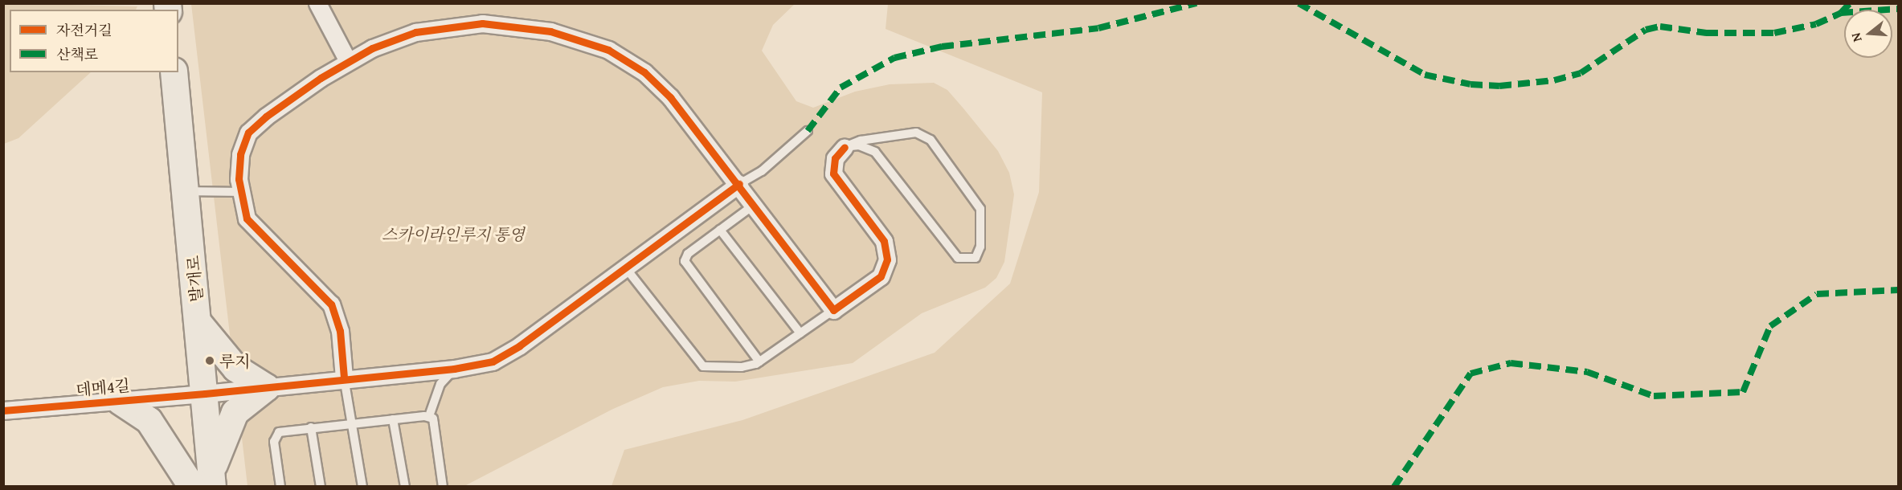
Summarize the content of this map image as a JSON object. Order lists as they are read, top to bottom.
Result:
{
  "streets": {
    "main road": ["발개로"],
    "street": ["데메4길"]
  },
  "crossings": [
    ["발개로", "데메4길"]
  ],
  "parks": ["스카이라인루지 통영"],
  "places": ["루지"],
  "legend": ["자전거길", "산책로"],
  "north": "left"
}
